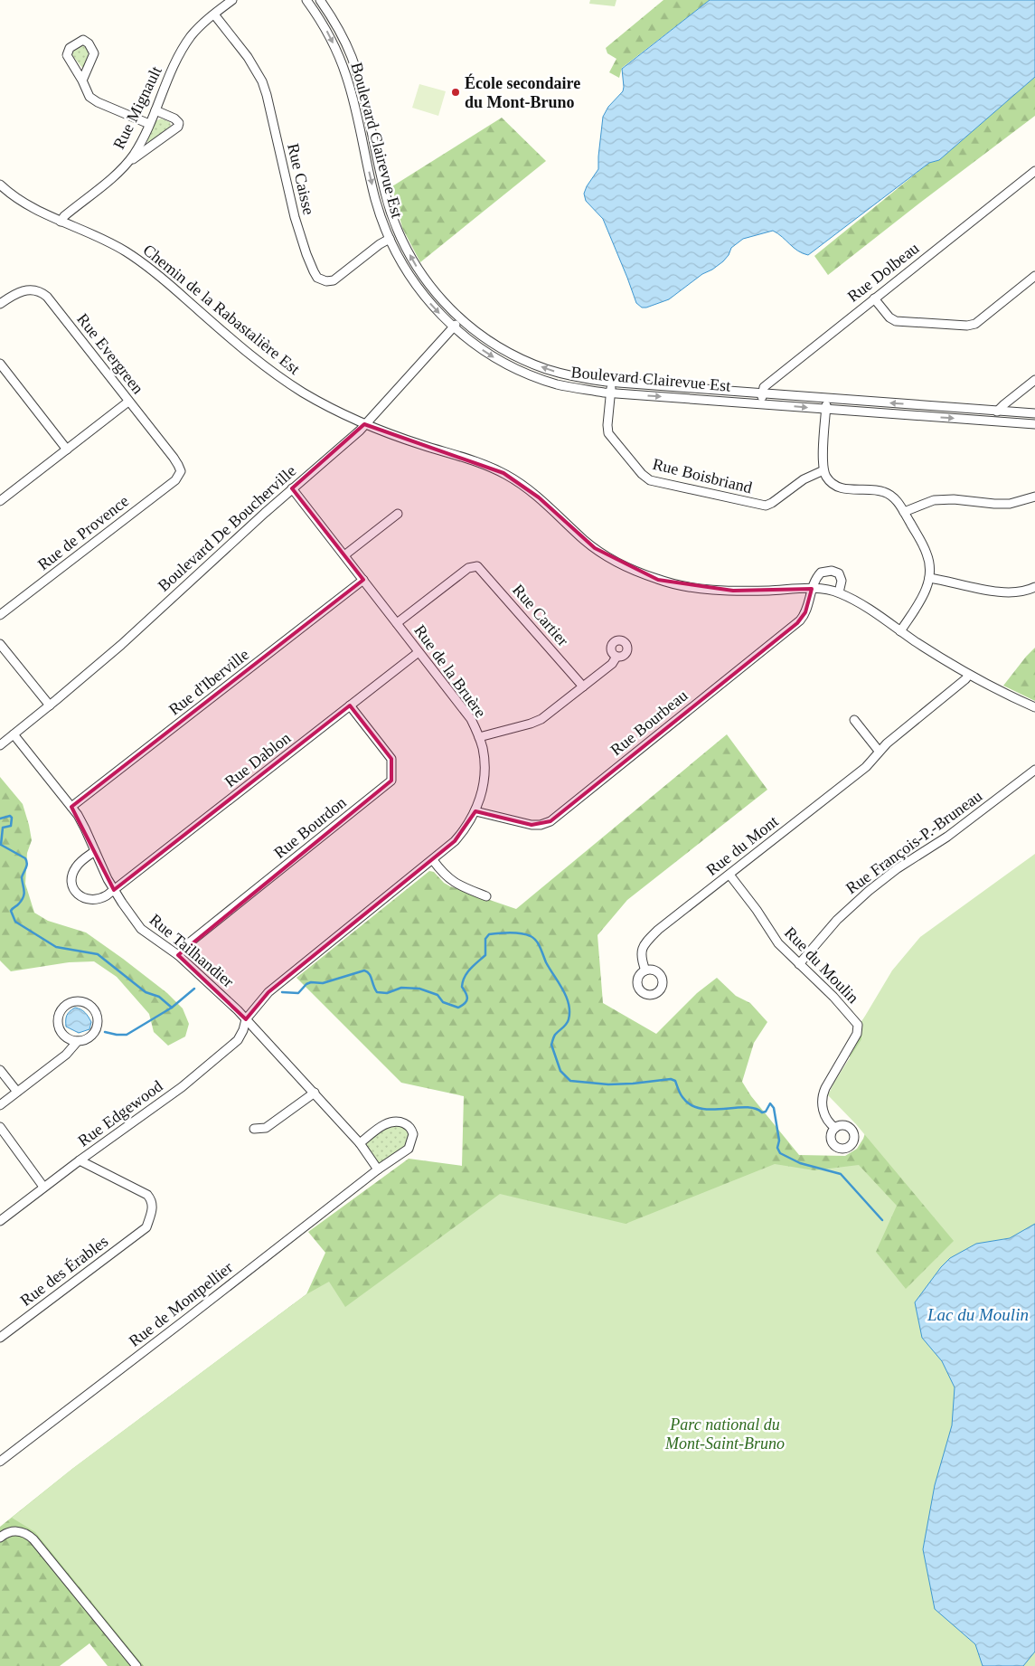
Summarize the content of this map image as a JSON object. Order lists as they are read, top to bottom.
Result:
{
  "streets": {
    "street": [
      "Rue Mignault",
      "Boulevard Clairevue Est",
      "Rue Caisse",
      "Rue Dolbeau",
      "Chemin de la Rabastalière Est",
      "Rue Evergreen",
      "Rue Boisbriand",
      "Boulevard De Boucherville",
      "Rue de Provence",
      "Rue Cartier",
      "Rue de la Bruère",
      "Rue d'Iberville",
      "Rue Bourbeau",
      "Rue Dablon",
      "Rue Bourdon",
      "Rue François-P.-Bruneau",
      "Rue du Mont",
      "Rue Tailhandier",
      "Rue du Moulin",
      "Rue Edgewood",
      "Rue des Érables",
      "Rue de Montpellier"
    ]
  },
  "crossings": [
    ["Rue Mignault", "Rue Caisse"],
    ["Rue Mignault", "Chemin de la Rabastalière Est"],
    ["Boulevard Clairevue Est", "Rue Caisse"],
    ["Boulevard Clairevue Est", "Rue Dolbeau"],
    ["Boulevard Clairevue Est", "Rue Boisbriand"],
    ["Boulevard Clairevue Est", "Boulevard De Boucherville"],
    ["Chemin de la Rabastalière Est", "Boulevard De Boucherville"],
    ["Chemin de la Rabastalière Est", "Rue Bourbeau"],
    ["Chemin de la Rabastalière Est", "Rue du Mont"],
    ["Rue Evergreen", "Rue de Provence"],
    ["Boulevard De Boucherville", "Rue de la Bruère"],
    ["Boulevard De Boucherville", "Rue Tailhandier"],
    ["Rue Cartier", "Rue de la Bruère"],
    ["Rue de la Bruère", "Rue d'Iberville"],
    ["Rue de la Bruère", "Rue Bourbeau"],
    ["Rue de la Bruère", "Rue Dablon"],
    ["Rue de la Bruère", "Rue Tailhandier"],
    ["Rue de la Bruère", "Rue Edgewood"],
    ["Rue d'Iberville", "Rue Tailhandier"],
    ["Rue Dablon", "Rue Bourdon"],
    ["Rue Dablon", "Rue Tailhandier"],
    ["Rue Bourdon", "Rue Tailhandier"],
    ["Rue François-P.-Bruneau", "Rue du Moulin"],
    ["Rue du Mont", "Rue du Moulin"],
    ["Rue Tailhandier", "Rue Edgewood"],
    ["Rue Tailhandier", "Rue de Montpellier"],
    ["Rue Edgewood", "Rue des Érables"]
  ],
  "water": ["Lac du Moulin"],
  "parks": ["Parc national du Mont-Saint-Bruno"],
  "places": ["École secondaire du Mont-Bruno"]
}
